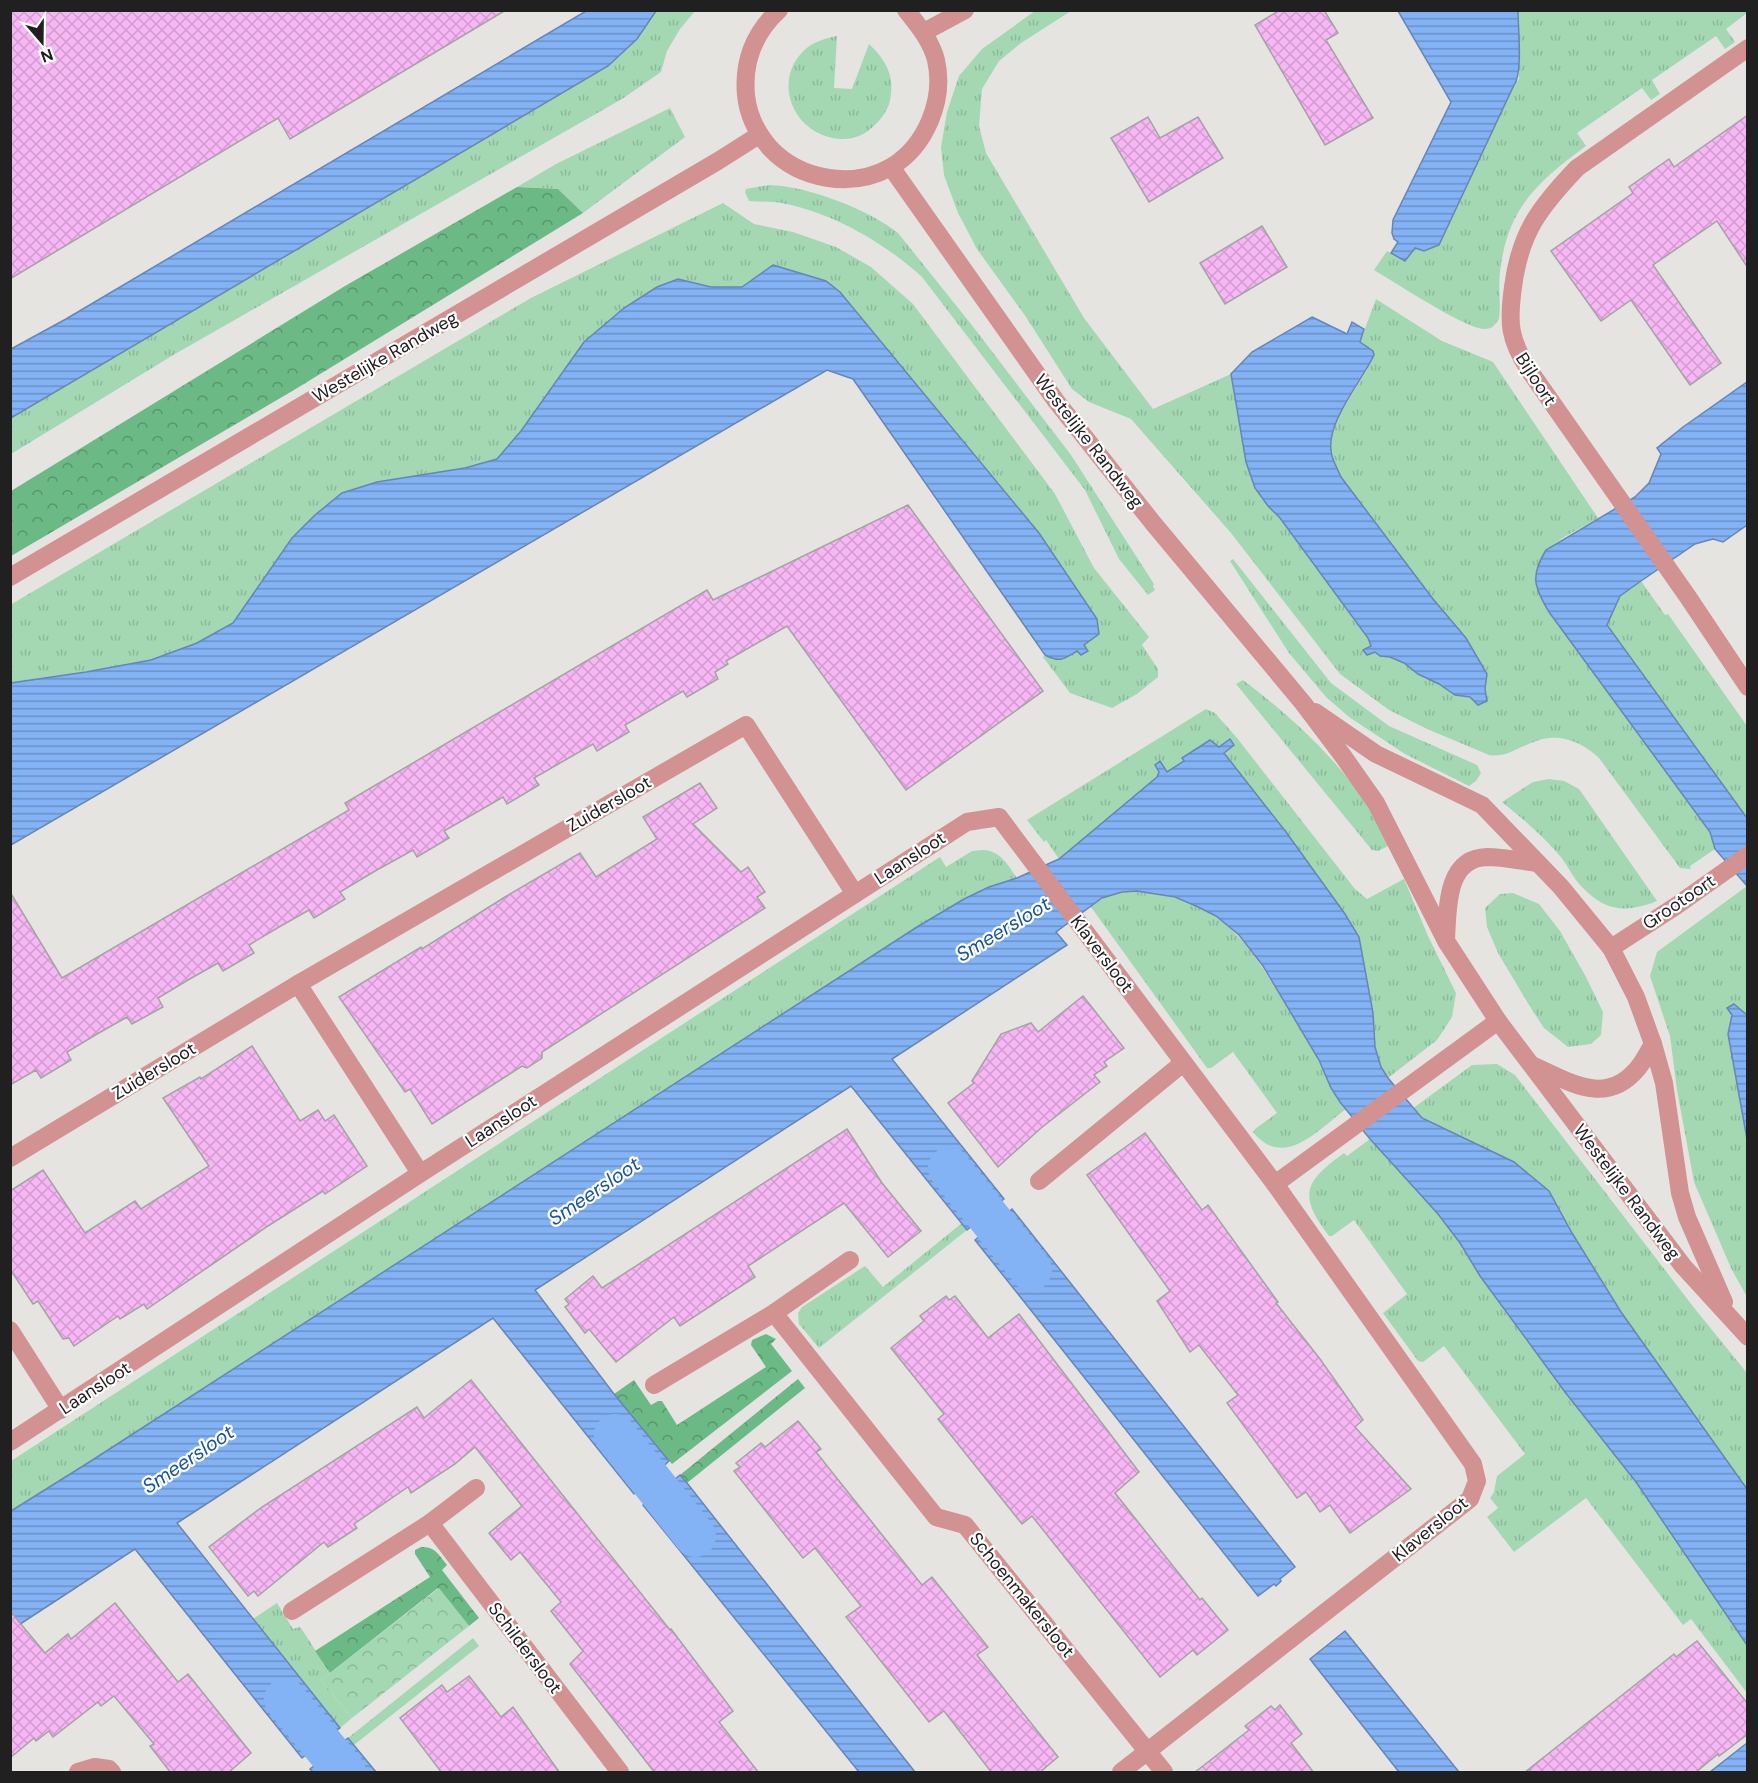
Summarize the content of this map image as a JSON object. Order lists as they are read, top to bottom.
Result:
{
  "streets": {
    "street": [
      "Westelijke Randweg",
      "Bijloort",
      "Zuidersloot",
      "Laansloot",
      "Grootoort",
      "Klaversloot",
      "Schoenmakersloot",
      "Schildersloot"
    ]
  },
  "crossings": [
    ["Westelijke Randweg", "Grootoort"],
    ["Zuidersloot", "Laansloot"],
    ["Laansloot", "Klaversloot"],
    ["Klaversloot", "Schoenmakersloot"]
  ],
  "water": ["Smeersloot"],
  "north": "bottom"
}
